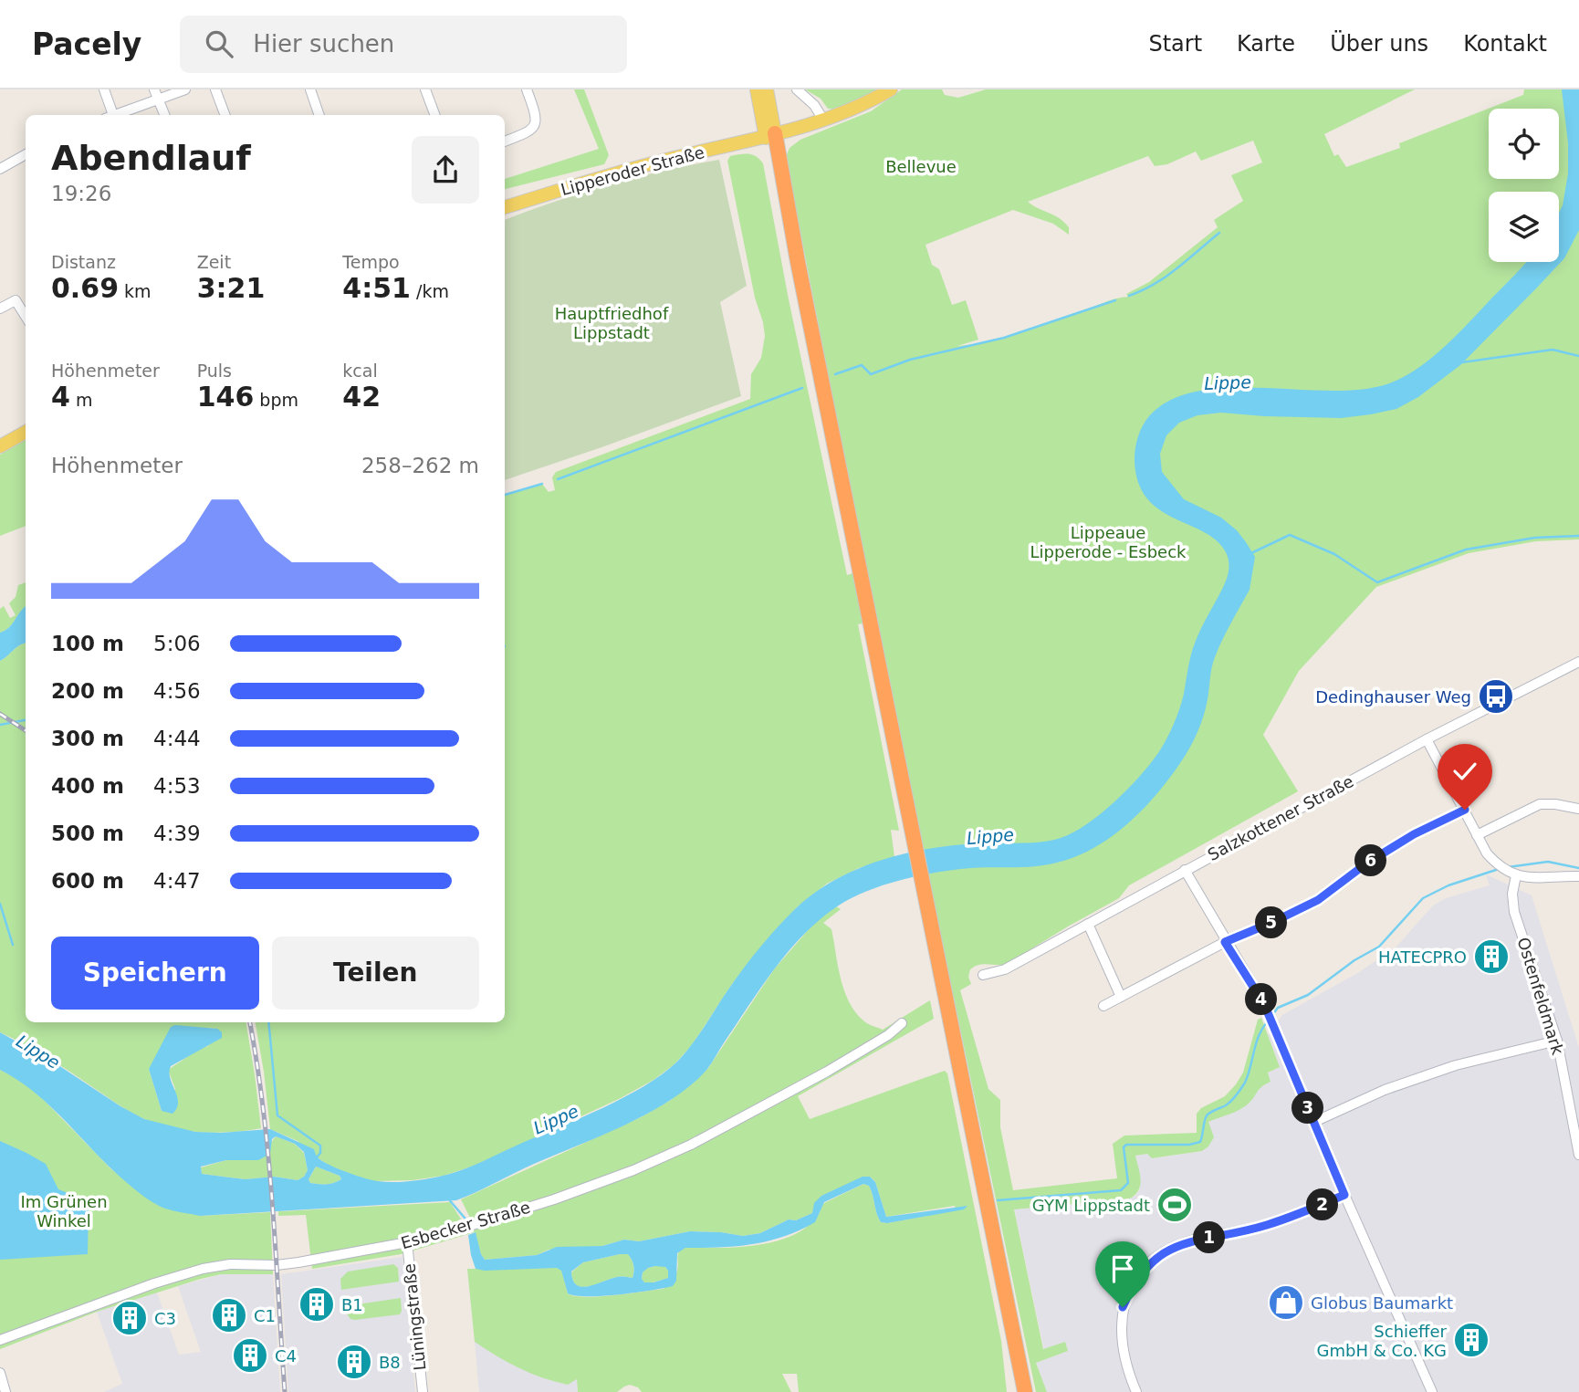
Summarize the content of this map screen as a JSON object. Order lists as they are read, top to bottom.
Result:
{
  "streets": {
    "main road": ["Lipperoder Straße"],
    "street": [
      "Salzkottener Straße",
      "Ostenfeldmark",
      "Esbecker Straße",
      "Lüningstraße"
    ]
  },
  "crossings": [
    ["Esbecker Straße", "Lüningstraße"]
  ],
  "water": ["Lippe"],
  "parks": [
    "Bellevue",
    "Hauptfriedhof Lippstadt",
    "Lippeaue Lipperode - Esbeck",
    "Im Grünen Winkel"
  ],
  "places": {
    "bus stop": ["Dedinghauser Weg"],
    "building": [
      "HATECPRO",
      "B1",
      "C1",
      "C3",
      "Schieffer GmbH & Co. KG",
      "C4",
      "B8"
    ],
    "sports": ["GYM Lippstadt"],
    "shop": ["Globus Baumarkt"]
  },
  "page": {
    "header": "Pacely",
    "search": "Hier suchen",
    "nav": [
      "Start",
      "Karte",
      "Über uns",
      "Kontakt"
    ],
    "heading": ["Abendlauf", "19:26"],
    "stats": [
      ["Distanz", "0.69 km"],
      ["Zeit", "3:21"],
      ["Tempo", "4:51 /km"],
      ["Höhenmeter", "4 m"],
      ["Puls", "146 bpm"],
      ["kcal", "42"]
    ],
    "chart": ["Höhenmeter", "258–262 m"],
    "list": [
      {
        "name": "100 m",
        "note": "5:06"
      },
      {
        "name": "200 m",
        "note": "4:56"
      },
      {
        "name": "300 m",
        "note": "4:44"
      },
      {
        "name": "400 m",
        "note": "4:53"
      },
      {
        "name": "500 m",
        "note": "4:39"
      },
      {
        "name": "600 m",
        "note": "4:47"
      }
    ],
    "pins": [
      "6",
      "5",
      "4",
      "3",
      "2",
      "1"
    ],
    "buttons": ["Speichern", "Teilen"]
  }
}
